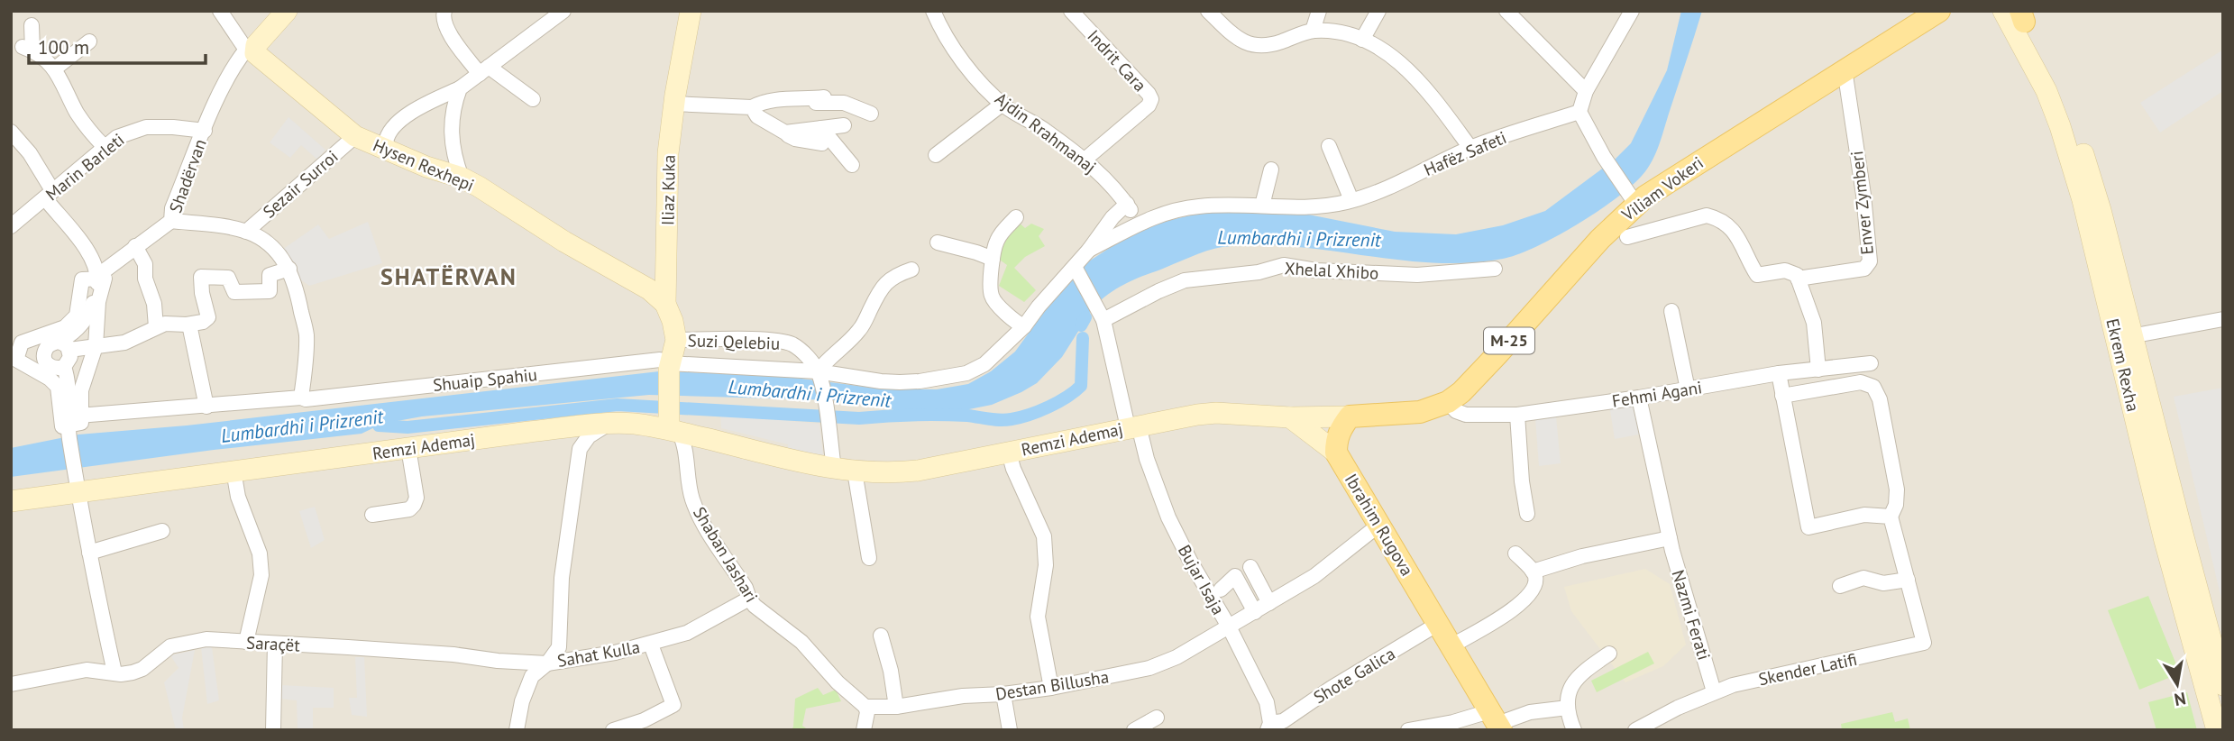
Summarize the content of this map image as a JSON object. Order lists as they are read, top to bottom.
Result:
{
  "streets": {
    "main road": ["Viliam Vokeri", "M-25", "Ibrahim Rugova"],
    "street": [
      "Indrit Cara",
      "Ajdin Rrahmanaj",
      "Hafëz Safeti",
      "Hysen Rexhepi",
      "Marin Barleti",
      "Shadërvan",
      "Sezair Surroi",
      "Iliaz Kuka",
      "Enver Zymberi",
      "Xhelal Xhibo",
      "Suzi Qelebiu",
      "Ekrem Rexha",
      "Shuaip Spahiu",
      "Fehmi Agani",
      "Remzi Ademaj",
      "Shaban Jashari",
      "Bujar Isaja",
      "Nazmi Ferati",
      "Saraçët",
      "Sahat Kulla",
      "Skender Latifi",
      "Shote Galica",
      "Destan Billusha"
    ]
  },
  "crossings": [
    ["Indrit Cara", "Ajdin Rrahmanaj"],
    ["Ajdin Rrahmanaj", "Hafëz Safeti"],
    ["Ajdin Rrahmanaj", "Suzi Qelebiu"],
    ["Hafëz Safeti", "Suzi Qelebiu"],
    ["Hysen Rexhepi", "Shadërvan"],
    ["Hysen Rexhepi", "Sezair Surroi"],
    ["Hysen Rexhepi", "Iliaz Kuka"],
    ["Marin Barleti", "Shadërvan"],
    ["Viliam Vokeri", "Enver Zymberi"],
    ["Viliam Vokeri", "Fehmi Agani"],
    ["Viliam Vokeri", "Remzi Ademaj"],
    ["Viliam Vokeri", "Ibrahim Rugova"],
    ["Iliaz Kuka", "Suzi Qelebiu"],
    ["Suzi Qelebiu", "Shuaip Spahiu"],
    ["Fehmi Agani", "Nazmi Ferati"],
    ["Remzi Ademaj", "Ibrahim Rugova"],
    ["Remzi Ademaj", "Shaban Jashari"],
    ["Remzi Ademaj", "Bujar Isaja"],
    ["Ibrahim Rugova", "Shote Galica"],
    ["Ibrahim Rugova", "Destan Billusha"],
    ["Shaban Jashari", "Sahat Kulla"],
    ["Shaban Jashari", "Destan Billusha"],
    ["Bujar Isaja", "Shote Galica"],
    ["Bujar Isaja", "Destan Billusha"],
    ["Nazmi Ferati", "Skender Latifi"],
    ["Saraçët", "Sahat Kulla"]
  ],
  "districts": ["SHATËRVAN"],
  "water": ["Lumbardhi i Prizrenit"],
  "scale_bar": "100 m",
  "north": "bottom"
}
